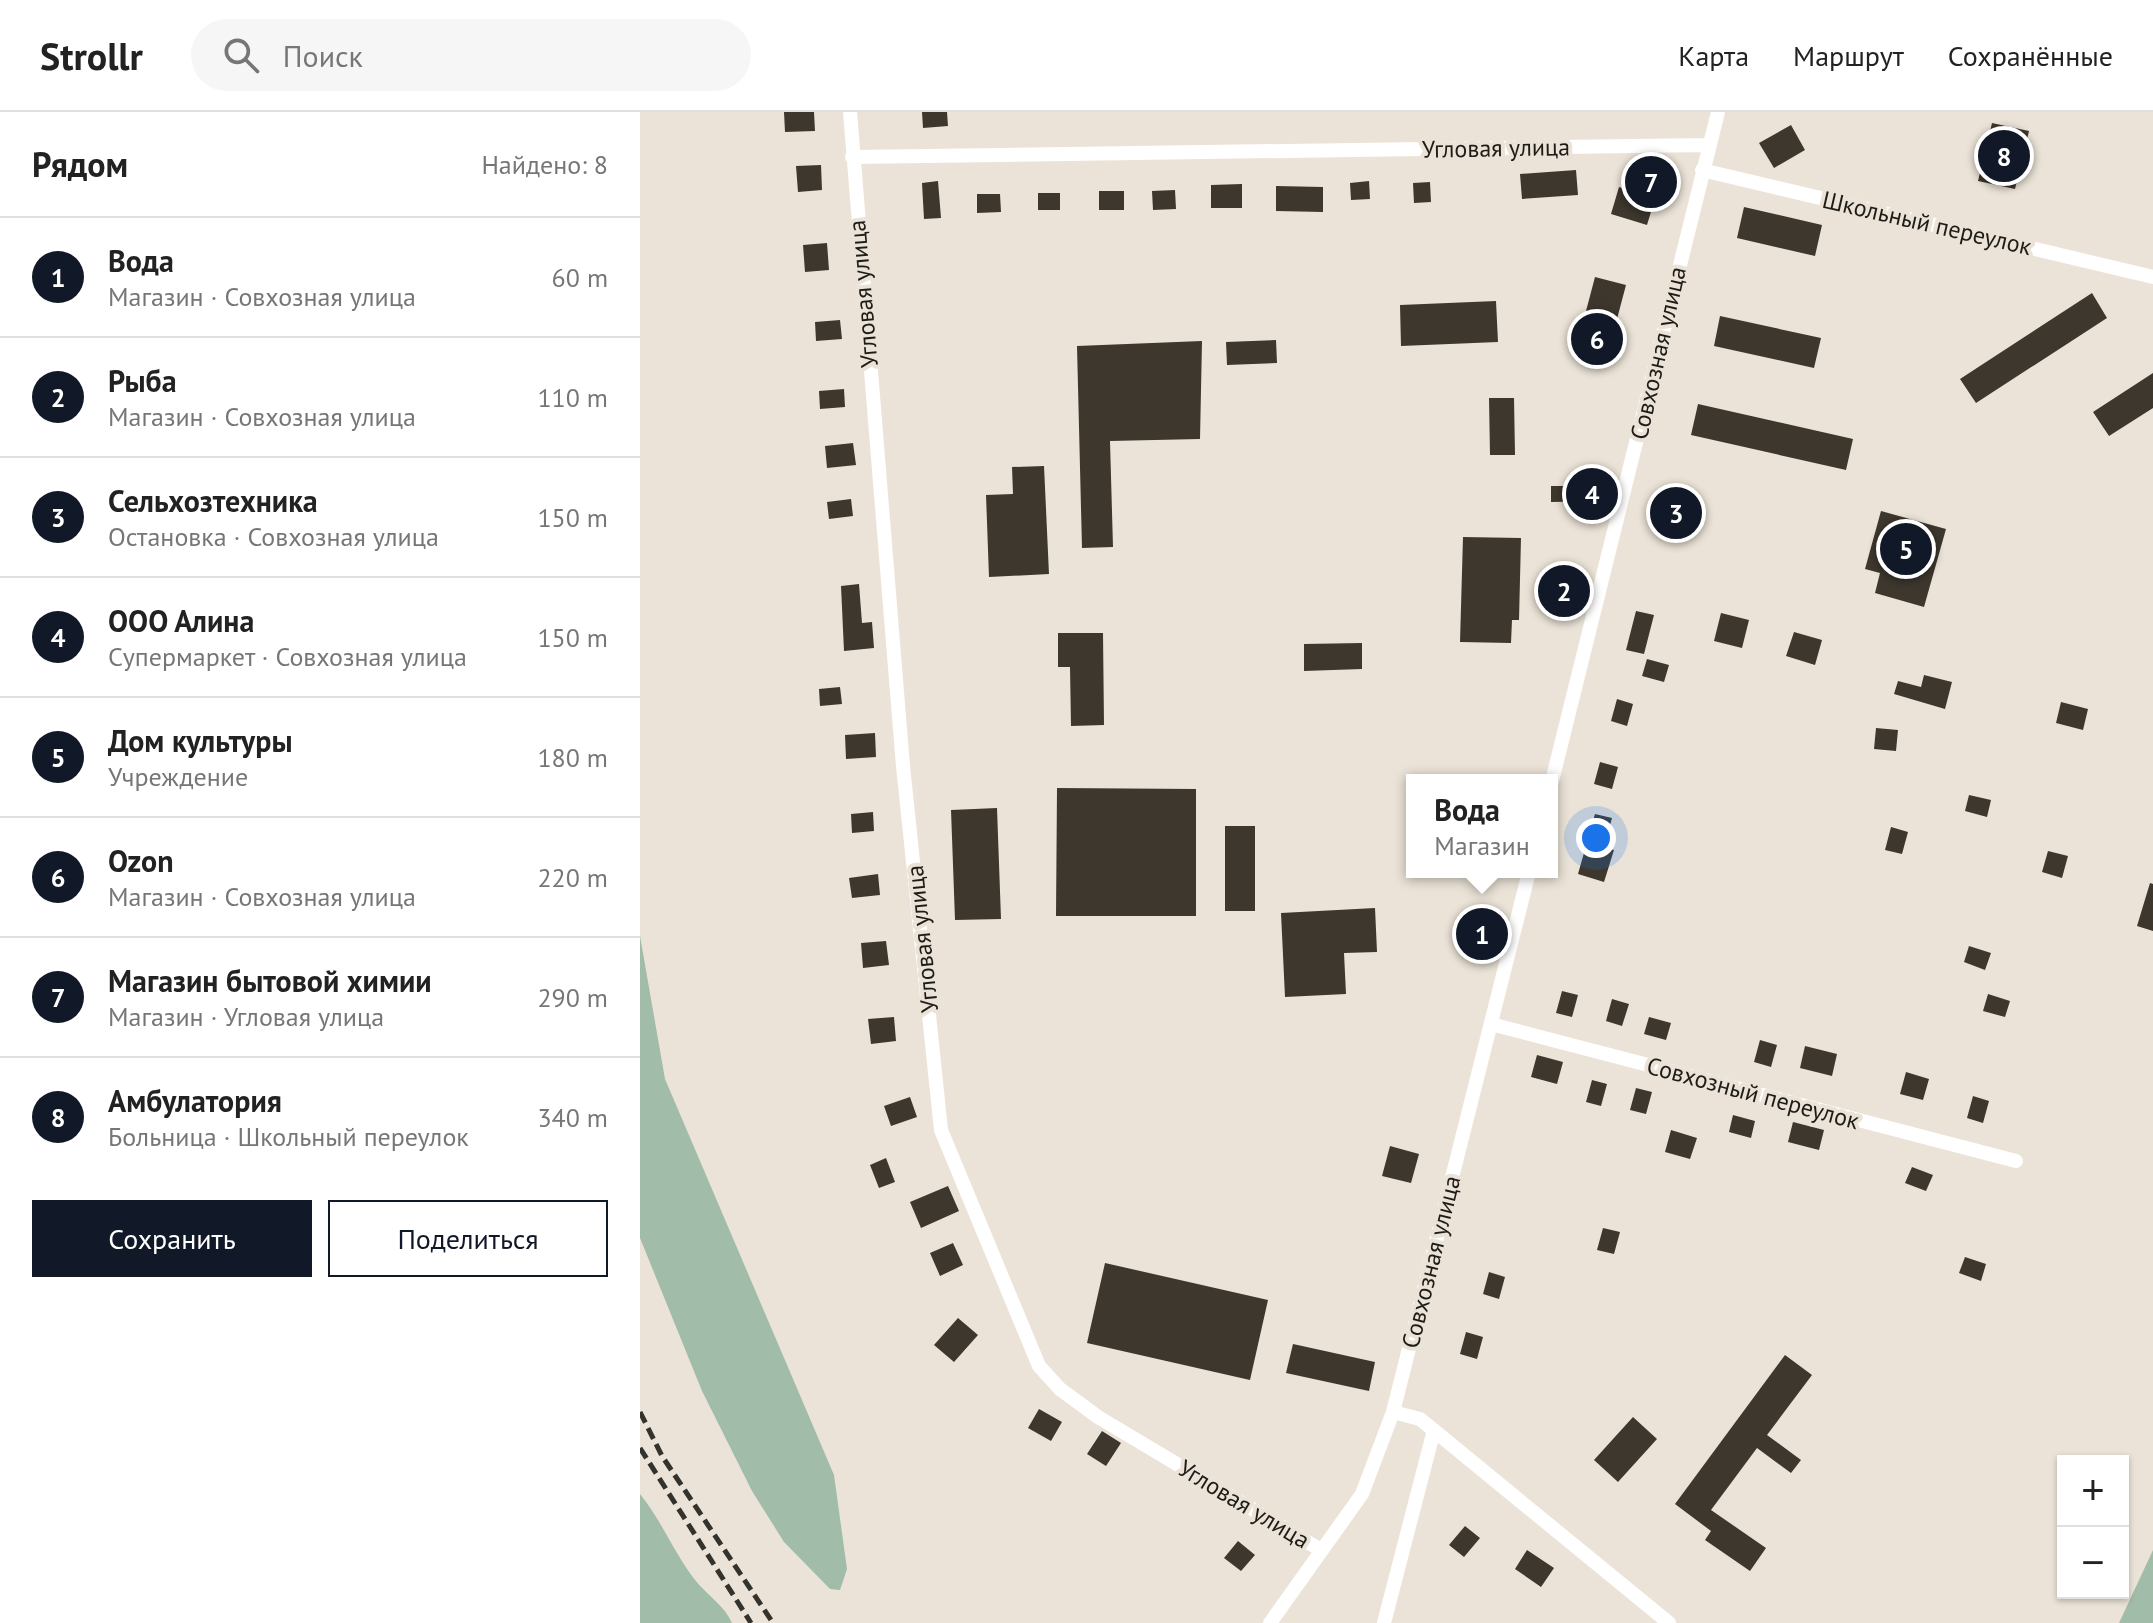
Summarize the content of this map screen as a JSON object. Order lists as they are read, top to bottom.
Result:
{
  "streets": {
    "street": [
      "Угловая улица",
      "Школьный переулок",
      "Совхозная улица",
      "Совхозный переулок"
    ]
  },
  "crossings": [
    ["Угловая улица", "Совхозная улица"],
    ["Школьный переулок", "Совхозная улица"],
    ["Совхозная улица", "Совхозный переулок"]
  ],
  "page": {
    "header": "Strollr",
    "search": "Поиск",
    "nav": ["Карта", "Маршрут", "Сохранённые"],
    "heading": ["Рядом", "Найдено: 8"],
    "pins": [
      "8",
      "7",
      "6",
      "4",
      "3",
      "5",
      "2",
      "1"
    ],
    "list": [
      {
        "mark": "1",
        "name": "Вода",
        "note": "Магазин · Совхозная улица",
        "value": "60 m"
      },
      {
        "mark": "2",
        "name": "Рыба",
        "note": "Магазин · Совхозная улица",
        "value": "110 m"
      },
      {
        "mark": "3",
        "name": "Сельхозтехника",
        "note": "Остановка · Совхозная улица",
        "value": "150 m"
      },
      {
        "mark": "4",
        "name": "ООО Алина",
        "note": "Супермаркет · Совхозная улица",
        "value": "150 m"
      },
      {
        "mark": "5",
        "name": "Дом культуры",
        "note": "Учреждение",
        "value": "180 m"
      },
      {
        "mark": "6",
        "name": "Ozon",
        "note": "Магазин · Совхозная улица",
        "value": "220 m"
      },
      {
        "mark": "7",
        "name": "Магазин бытовой химии",
        "note": "Магазин · Угловая улица",
        "value": "290 m"
      },
      {
        "mark": "8",
        "name": "Амбулатория",
        "note": "Больница · Школьный переулок",
        "value": "340 m"
      }
    ],
    "popup": ["Вода", "Магазин"],
    "buttons": ["Сохранить", "Поделиться"],
    "map_buttons": ["+", "−"]
  }
}
